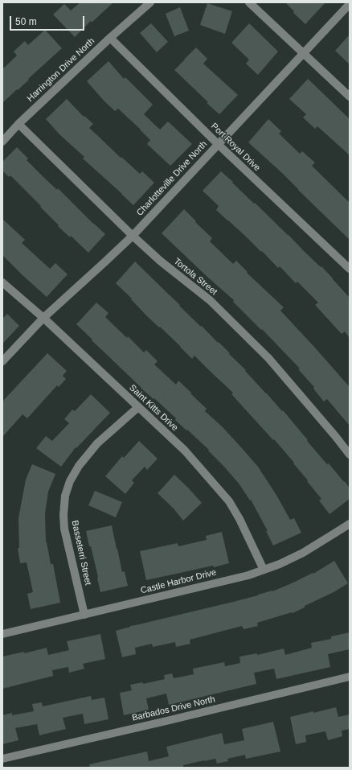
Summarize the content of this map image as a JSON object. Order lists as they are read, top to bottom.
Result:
{
  "streets": {
    "street": [
      "Harrington Drive North",
      "Port Royal Drive",
      "Charlotteville Drive North",
      "Tortola Street",
      "Saint Kitts Drive",
      "Basseterri Street",
      "Castle Harbor Drive",
      "Barbados Drive North"
    ]
  },
  "crossings": [
    ["Harrington Drive North", "Port Royal Drive"],
    ["Harrington Drive North", "Tortola Street"],
    ["Port Royal Drive", "Charlotteville Drive North"],
    ["Charlotteville Drive North", "Tortola Street"],
    ["Charlotteville Drive North", "Saint Kitts Drive"],
    ["Saint Kitts Drive", "Basseterri Street"],
    ["Saint Kitts Drive", "Castle Harbor Drive"],
    ["Basseterri Street", "Castle Harbor Drive"]
  ],
  "scale_bar": "50 m"
}
